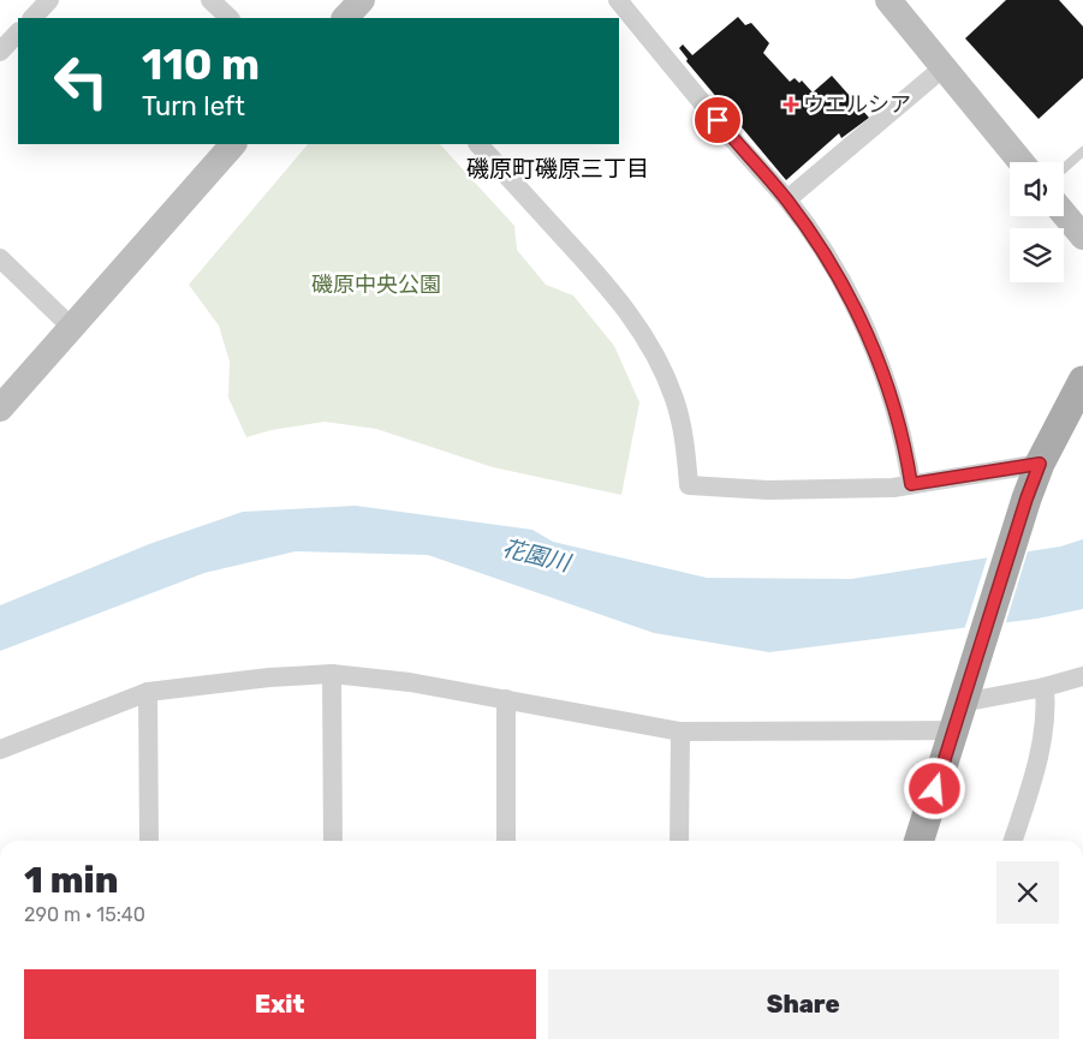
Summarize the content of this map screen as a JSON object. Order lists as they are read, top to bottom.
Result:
{
  "districts": ["磯原町磯原三丁目"],
  "water": ["花園川"],
  "parks": ["磯原中央公園"],
  "places": {
    "health": ["ウエルシア"]
  },
  "page": {
    "turn": ["110 m", "Turn left"],
    "heading": ["1 min", "290 m · 15:40"],
    "buttons": ["Exit", "Share"]
  }
}
